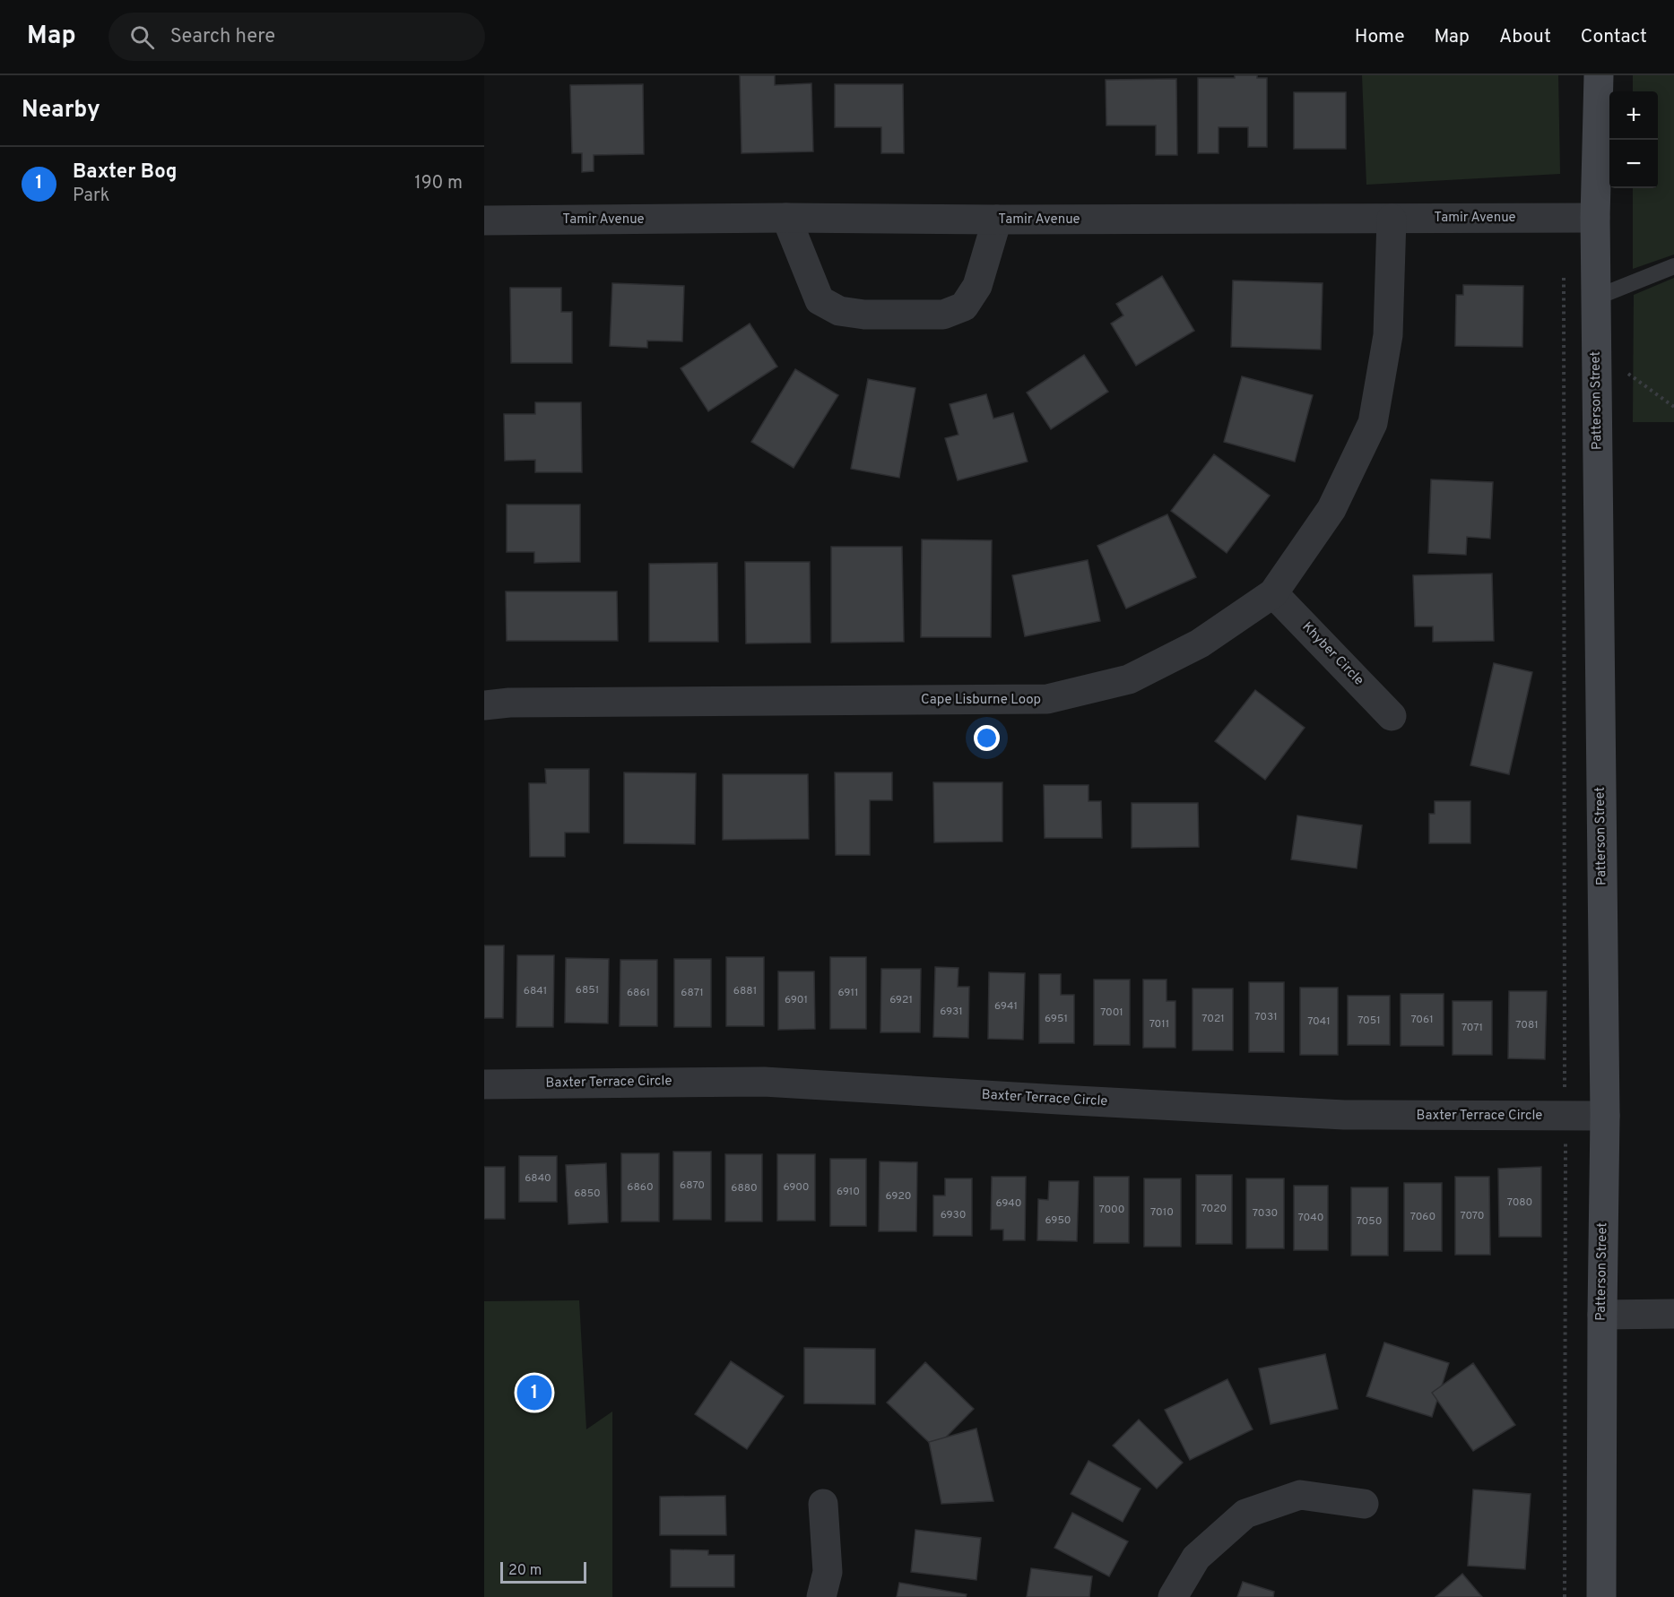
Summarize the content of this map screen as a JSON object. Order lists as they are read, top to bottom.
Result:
{
  "streets": {
    "street": [
      "Tamir Avenue",
      "Patterson Street",
      "Khyber Circle",
      "Cape Lisburne Loop",
      "Baxter Terrace Circle"
    ]
  },
  "crossings": [
    ["Tamir Avenue", "Patterson Street"],
    ["Tamir Avenue", "Cape Lisburne Loop"],
    ["Patterson Street", "Baxter Terrace Circle"],
    ["Khyber Circle", "Cape Lisburne Loop"]
  ],
  "house_numbers": [
    "6851",
    "6841",
    "6881",
    "6861",
    "6871",
    "6911",
    "6901",
    "6921",
    "6941",
    "6931",
    "7001",
    "7031",
    "6951",
    "7021",
    "7061",
    "7051",
    "7041",
    "7011",
    "7081",
    "7071",
    "6840",
    "6870",
    "6860",
    "6900",
    "6880",
    "6910",
    "6850",
    "6920",
    "7080",
    "6940",
    "7020",
    "7000",
    "7010",
    "7030",
    "6930",
    "7070",
    "7060",
    "7040",
    "6950",
    "7050"
  ],
  "scale_bar": "20 m",
  "page": {
    "header": "Map",
    "search": "Search here",
    "nav": [
      "Home",
      "Map",
      "About",
      "Contact"
    ],
    "heading": "Nearby",
    "map_buttons": ["+", "−"],
    "list": [
      {
        "mark": "1",
        "name": "Baxter Bog",
        "note": "Park",
        "value": "190 m"
      }
    ],
    "pins": "1",
    "scale": "20 m"
  }
}
